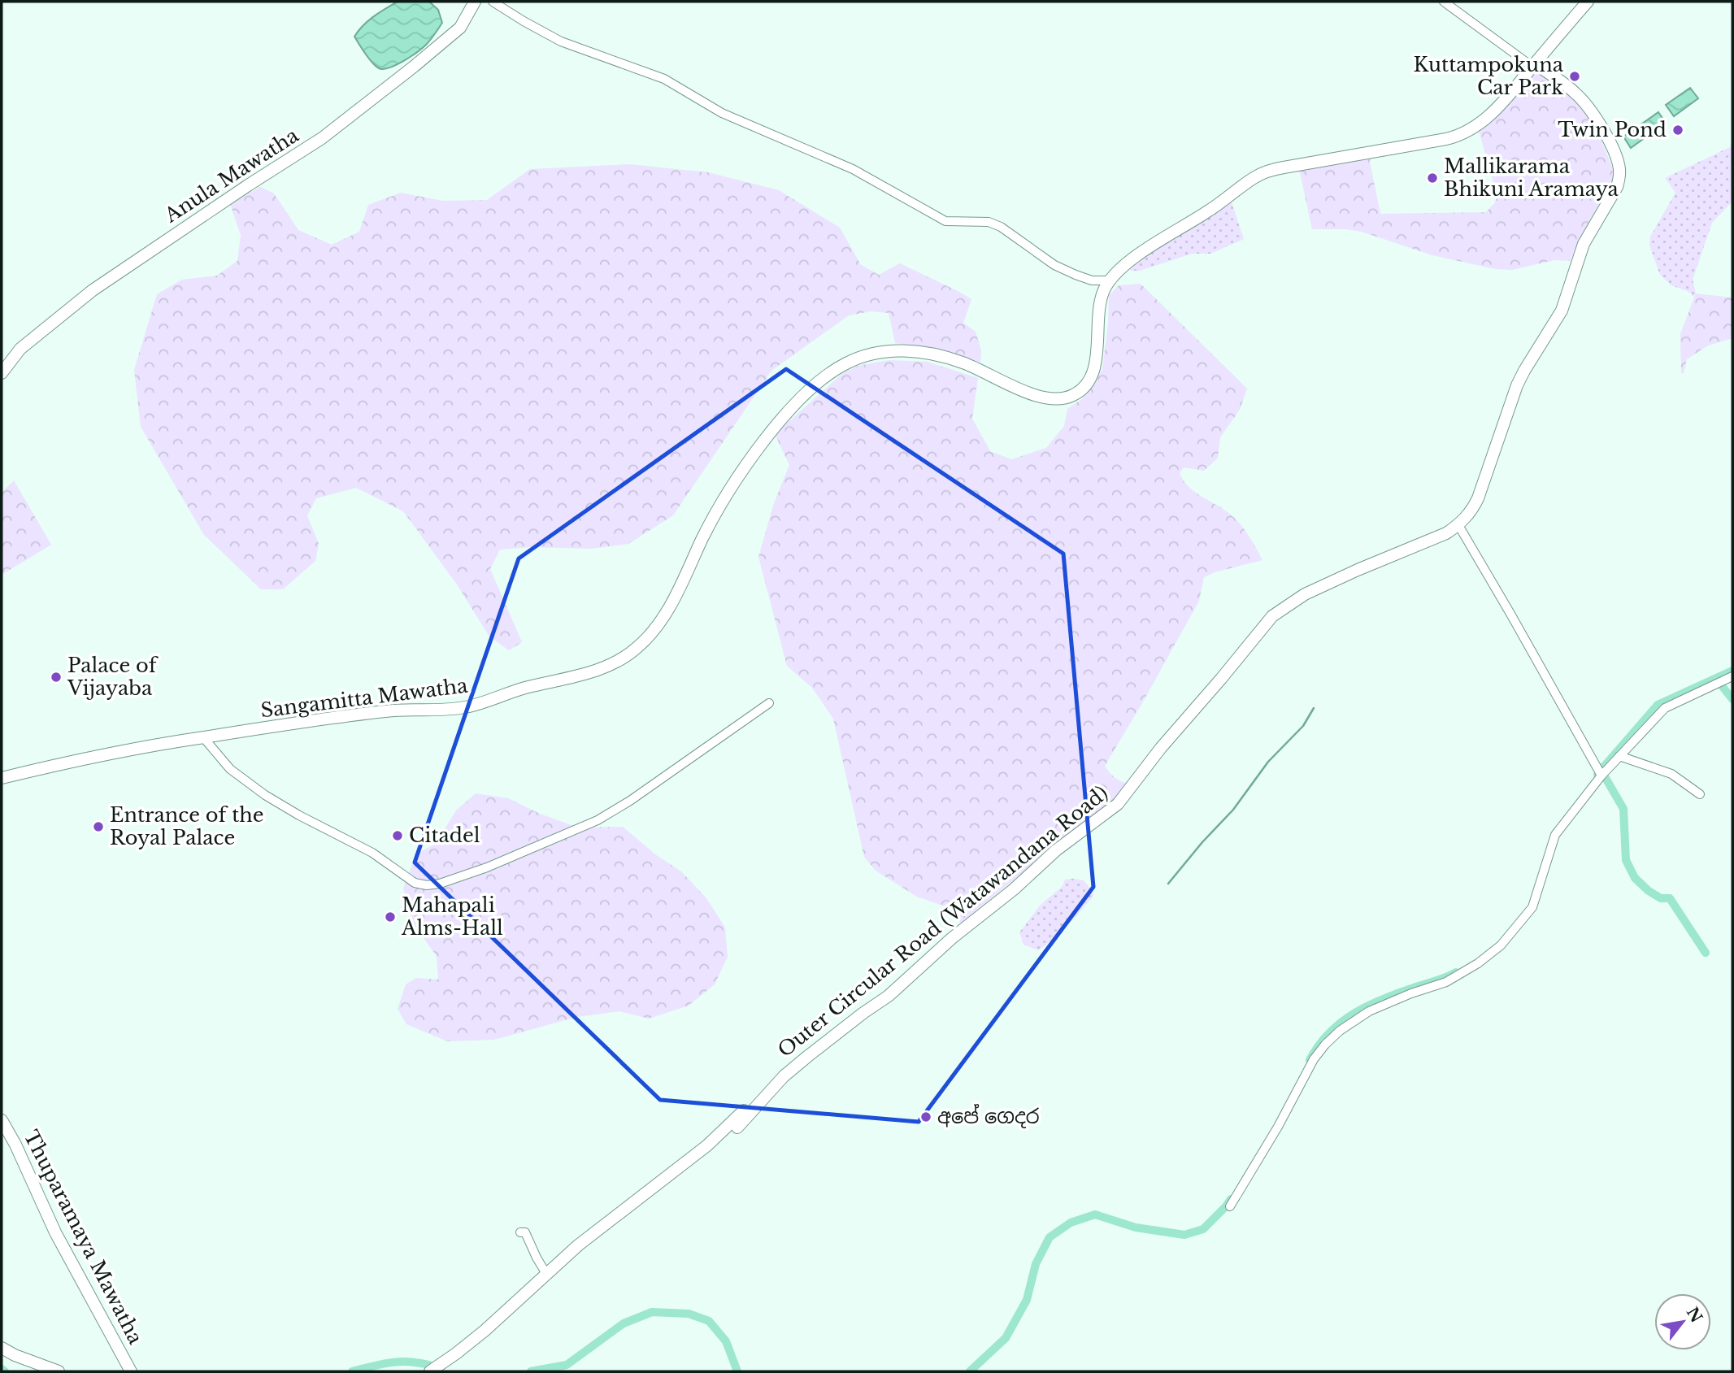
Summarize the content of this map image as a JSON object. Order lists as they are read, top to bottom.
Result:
{
  "streets": {
    "main road": [
      "Anula Mawatha",
      "Sangamitta Mawatha",
      "Outer Circular Road (Watawandana Road)",
      "Thuparamaya Mawatha"
    ]
  },
  "crossings": [
    ["Sangamitta Mawatha", "Outer Circular Road (Watawandana Road)"]
  ],
  "places": [
    "Kuttampokuna Car Park",
    "Twin Pond",
    "Mallikarama Bhikuni Aramaya",
    "Palace of Vijayaba",
    "Entrance of the Royal Palace",
    "Citadel",
    "Mahapali Alms-Hall",
    "අපේ ගෙදර"
  ],
  "north": "top right"
}
